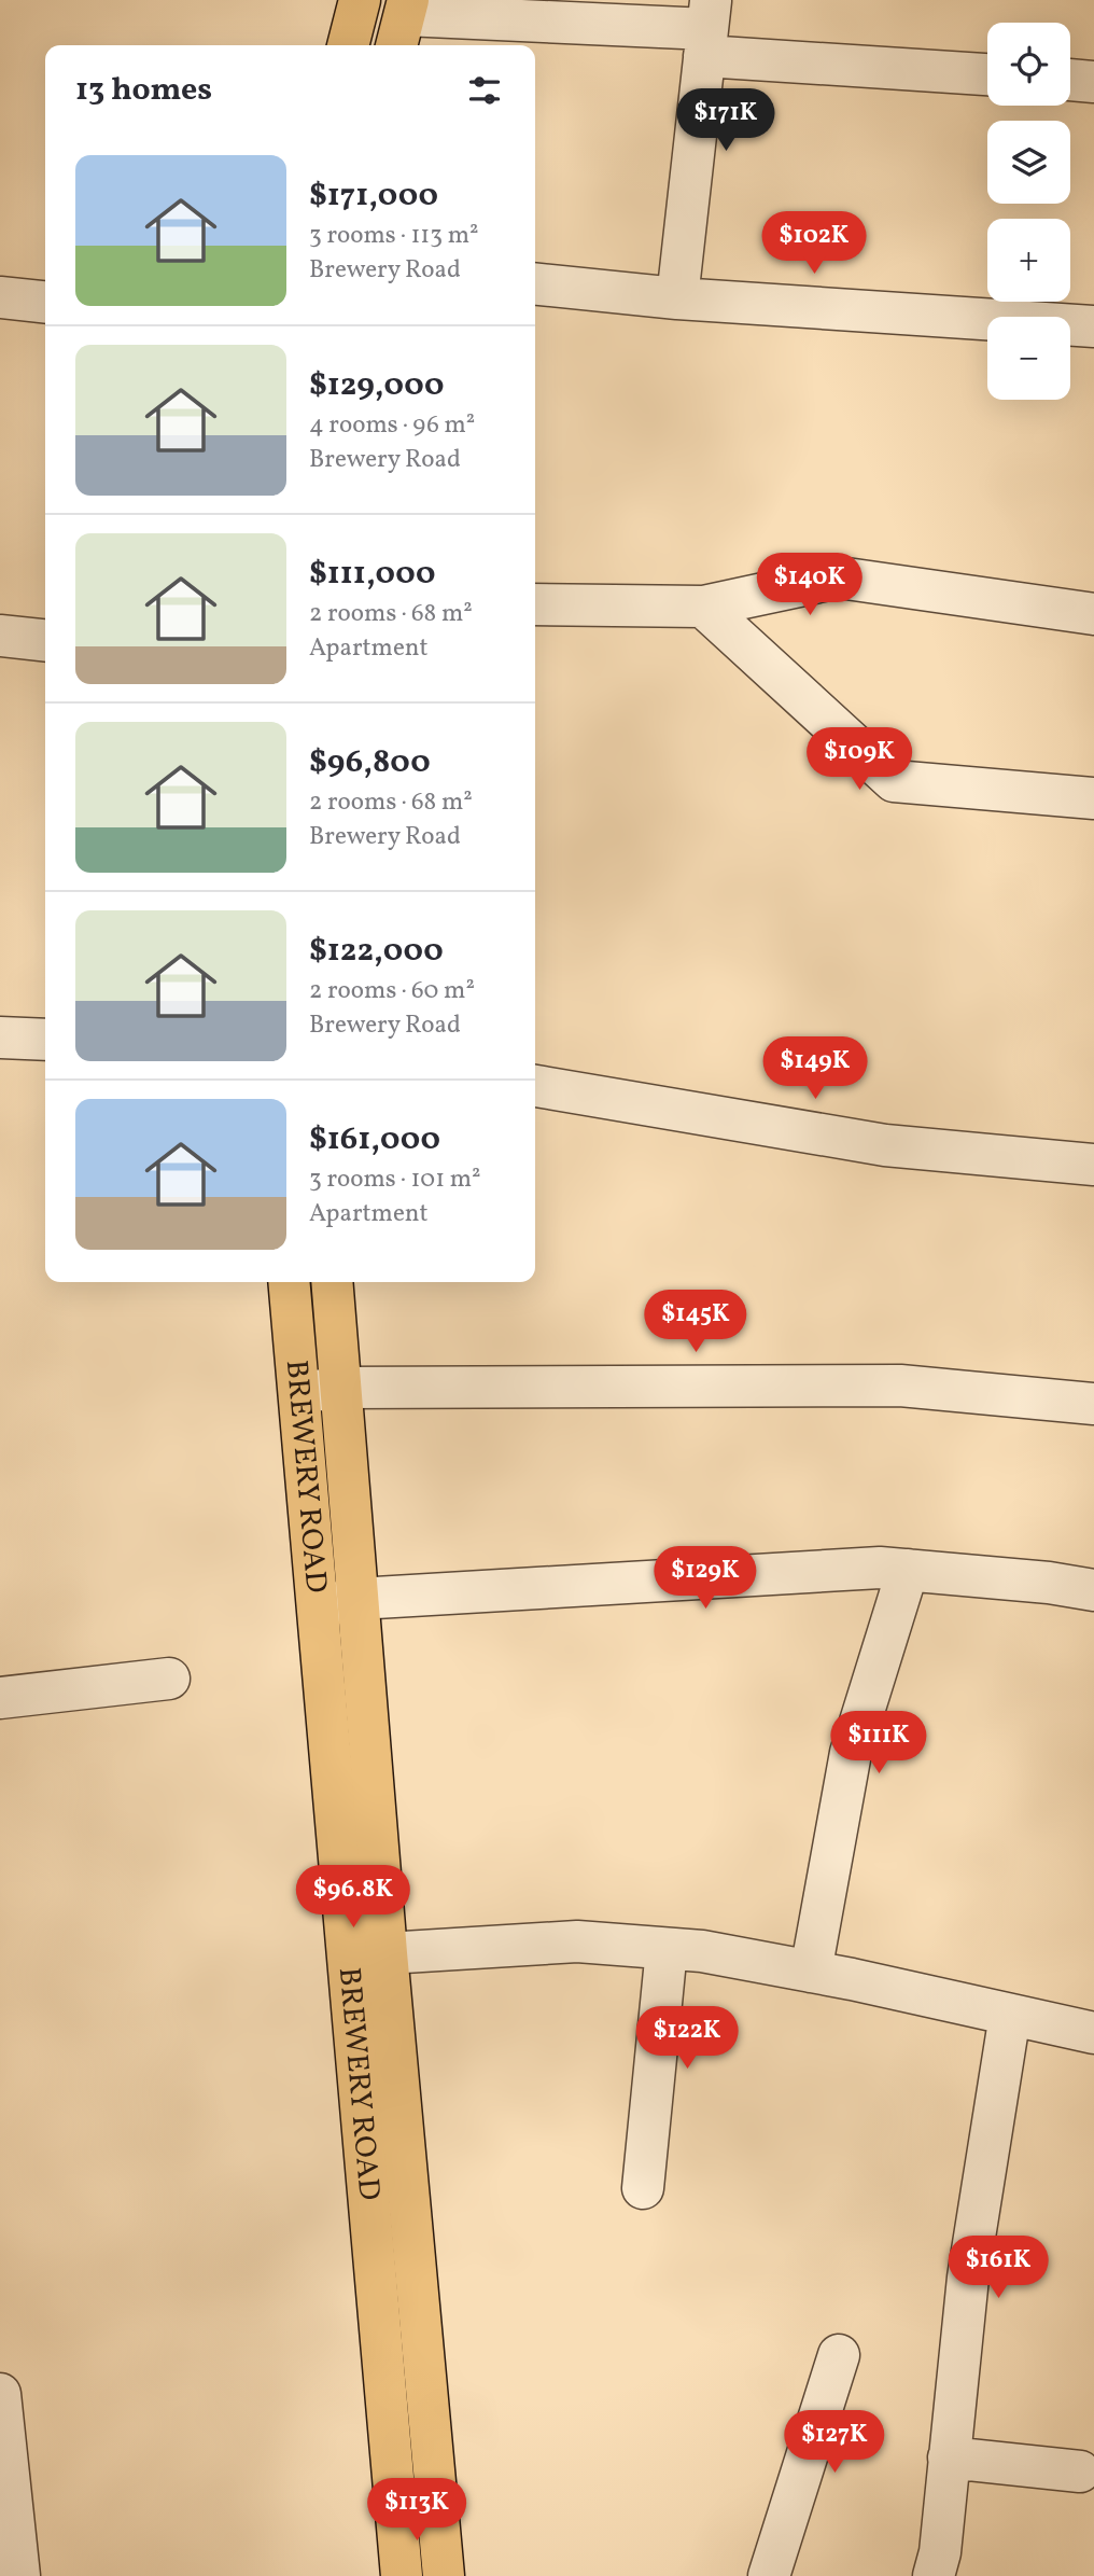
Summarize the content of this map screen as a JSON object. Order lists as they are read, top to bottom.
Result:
{
  "streets": {
    "main road": ["BREWERY ROAD"]
  },
  "page": {
    "map_buttons": ["+", "−"],
    "heading": "13 homes",
    "price": [
      "$171K",
      "$102K",
      "$140K",
      "$109K",
      "$149K",
      "$145K",
      "$129K",
      "$111K",
      "$96.8K",
      "$122K",
      "$161K",
      "$127K",
      "$113K"
    ],
    "list": [
      {
        "name": "$171,000",
        "note": "3 rooms · 113 m² · Brewery Road"
      },
      {
        "name": "$129,000",
        "note": "4 rooms · 96 m² · Brewery Road"
      },
      {
        "name": "$111,000",
        "note": "2 rooms · 68 m² · Apartment"
      },
      {
        "name": "$96,800",
        "note": "2 rooms · 68 m² · Brewery Road"
      },
      {
        "name": "$122,000",
        "note": "2 rooms · 60 m² · Brewery Road"
      },
      {
        "name": "$161,000",
        "note": "3 rooms · 101 m² · Apartment"
      }
    ]
  }
}
